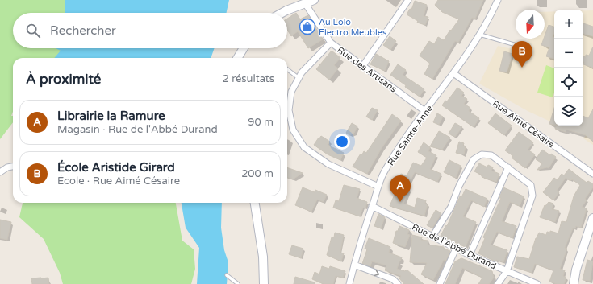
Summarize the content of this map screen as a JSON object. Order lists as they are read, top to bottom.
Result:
{
  "streets": {
    "street": [
      "Rue des Artisans",
      "Rue Aimé Césaire",
      "Rue Sainte-Anne",
      "Rue de l'Abbé Durand"
    ]
  },
  "crossings": [
    ["Rue des Artisans", "Rue Sainte-Anne"],
    ["Rue Aimé Césaire", "Rue Sainte-Anne"],
    ["Rue Sainte-Anne", "Rue de l'Abbé Durand"]
  ],
  "places": {
    "shop": ["Au Lolo Electro Meubles"]
  },
  "north": "bottom",
  "page": {
    "map_buttons": ["+", "−"],
    "search": "Rechercher",
    "pins": ["B", "A"],
    "heading": ["À proximité", "2 résultats"],
    "list": [
      {
        "mark": "A",
        "name": "Librairie la Ramure",
        "note": "Magasin · Rue de l'Abbé Durand",
        "value": "90 m"
      },
      {
        "mark": "B",
        "name": "École Aristide Girard",
        "note": "École · Rue Aimé Césaire",
        "value": "200 m"
      }
    ]
  }
}
